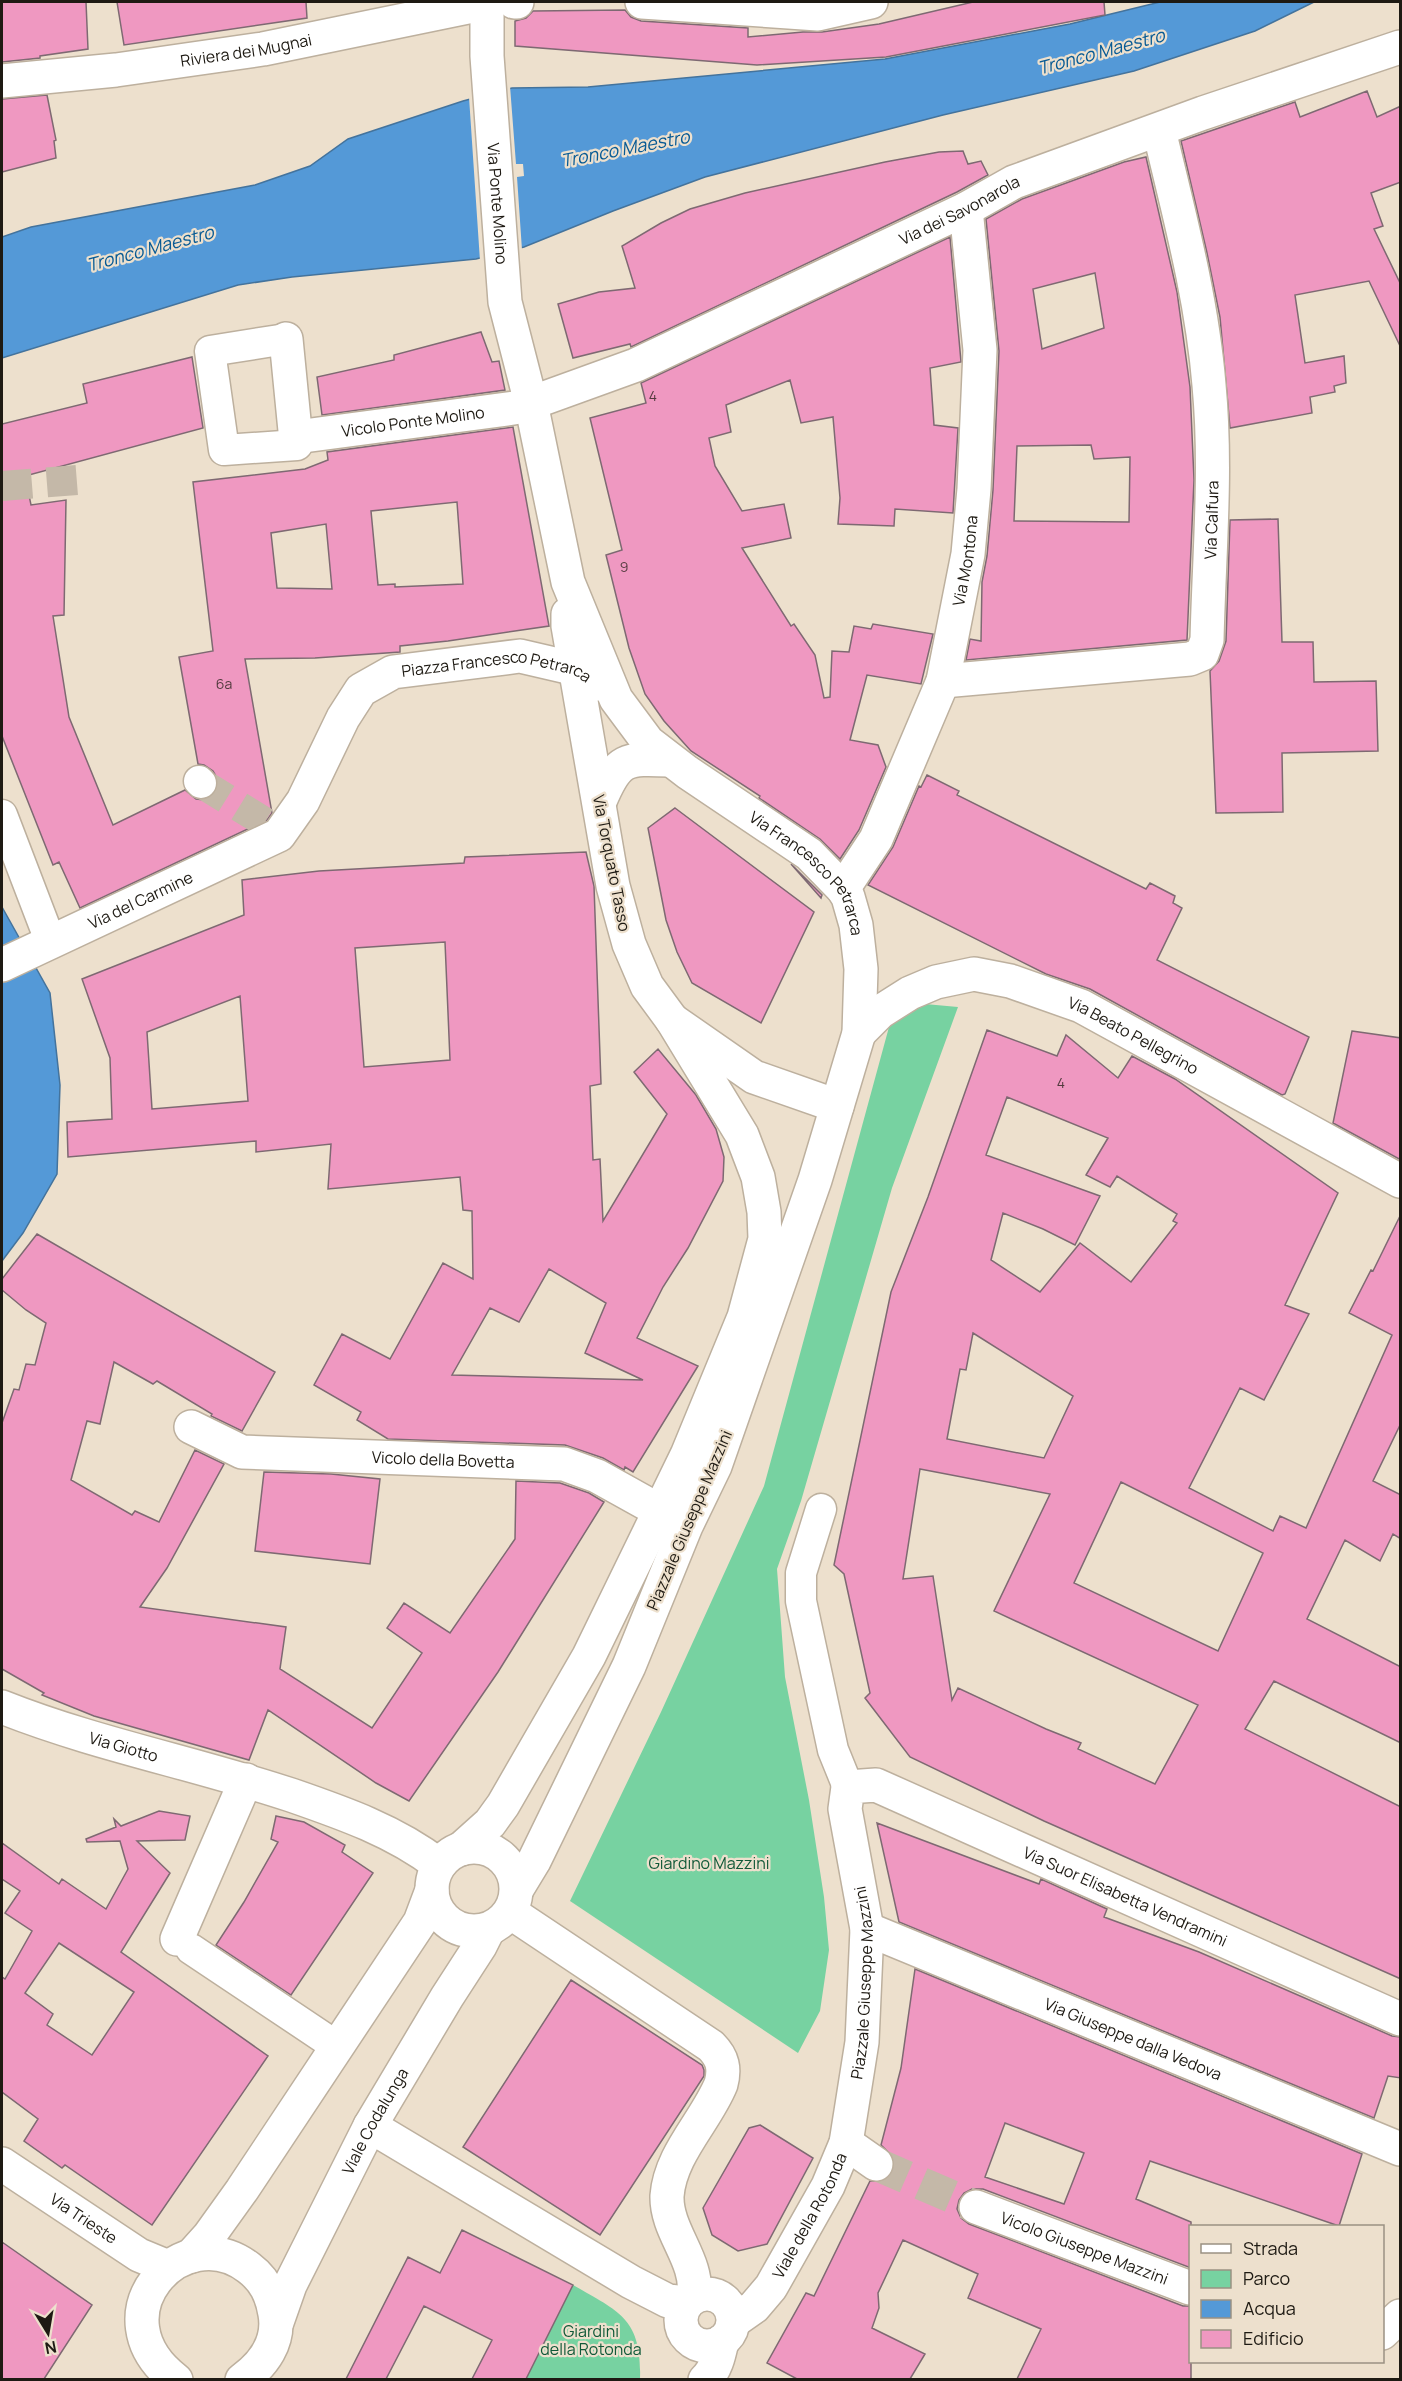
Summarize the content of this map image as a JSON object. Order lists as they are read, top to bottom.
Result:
{
  "streets": {
    "street": [
      "Riviera dei Mugnai",
      "Via Ponte Molino",
      "Via dei Savonarola",
      "Vicolo Ponte Molino",
      "Via Calfura",
      "Via Montona",
      "Piazza Francesco Petrarca",
      "Via Torquato Tasso",
      "Via Francesco Petrarca",
      "Via del Carmine",
      "Via Beato Pellegrino",
      "Vicolo della Bovetta",
      "Piazzale Giuseppe Mazzini",
      "Via Giotto",
      "Via Suor Elisabetta Vendramini",
      "Via Giuseppe dalla Vedova",
      "Viale Codalunga",
      "Viale della Rotonda",
      "Via Trieste",
      "Vicolo Giuseppe Mazzini"
    ]
  },
  "crossings": [
    ["Riviera dei Mugnai", "Via Ponte Molino"],
    ["Via Ponte Molino", "Via dei Savonarola"],
    ["Via Ponte Molino", "Vicolo Ponte Molino"],
    ["Via Ponte Molino", "Via Francesco Petrarca"],
    ["Via dei Savonarola", "Vicolo Ponte Molino"],
    ["Via dei Savonarola", "Via Calfura"],
    ["Via dei Savonarola", "Via Montona"],
    ["Via dei Savonarola", "Via Francesco Petrarca"],
    ["Vicolo Ponte Molino", "Via Francesco Petrarca"],
    ["Via Calfura", "Via Montona"],
    ["Via Montona", "Via Francesco Petrarca"],
    ["Piazza Francesco Petrarca", "Via Francesco Petrarca"],
    ["Piazza Francesco Petrarca", "Via del Carmine"],
    ["Via Torquato Tasso", "Via Francesco Petrarca"],
    ["Via Torquato Tasso", "Piazzale Giuseppe Mazzini"],
    ["Via Francesco Petrarca", "Via Beato Pellegrino"],
    ["Via Francesco Petrarca", "Piazzale Giuseppe Mazzini"],
    ["Via Beato Pellegrino", "Piazzale Giuseppe Mazzini"],
    ["Vicolo della Bovetta", "Piazzale Giuseppe Mazzini"],
    ["Piazzale Giuseppe Mazzini", "Via Giotto"],
    ["Piazzale Giuseppe Mazzini", "Via Suor Elisabetta Vendramini"],
    ["Piazzale Giuseppe Mazzini", "Via Giuseppe dalla Vedova"],
    ["Piazzale Giuseppe Mazzini", "Viale Codalunga"],
    ["Piazzale Giuseppe Mazzini", "Viale della Rotonda"],
    ["Via Giotto", "Viale Codalunga"]
  ],
  "water": ["Tronco Maestro"],
  "parks": ["Giardino Mazzini", "Giardini della Rotonda"],
  "house_numbers": [
    "4",
    "9",
    "6a",
    "4"
  ],
  "legend": [
    "Strada",
    "Parco",
    "Acqua",
    "Edificio"
  ],
  "north": "bottom"
}
